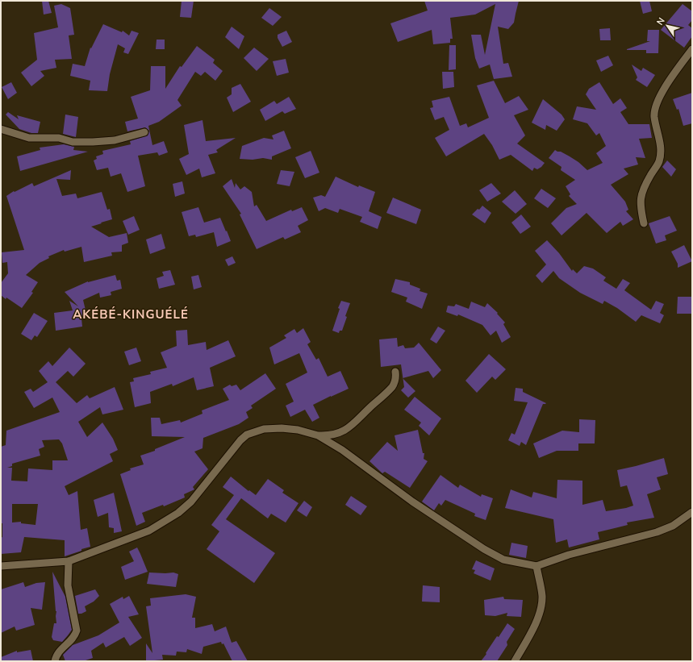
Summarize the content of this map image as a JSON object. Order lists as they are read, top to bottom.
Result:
{
  "districts": ["AKÉBÉ-KINGUÉLÉ"],
  "north": "top left"
}
